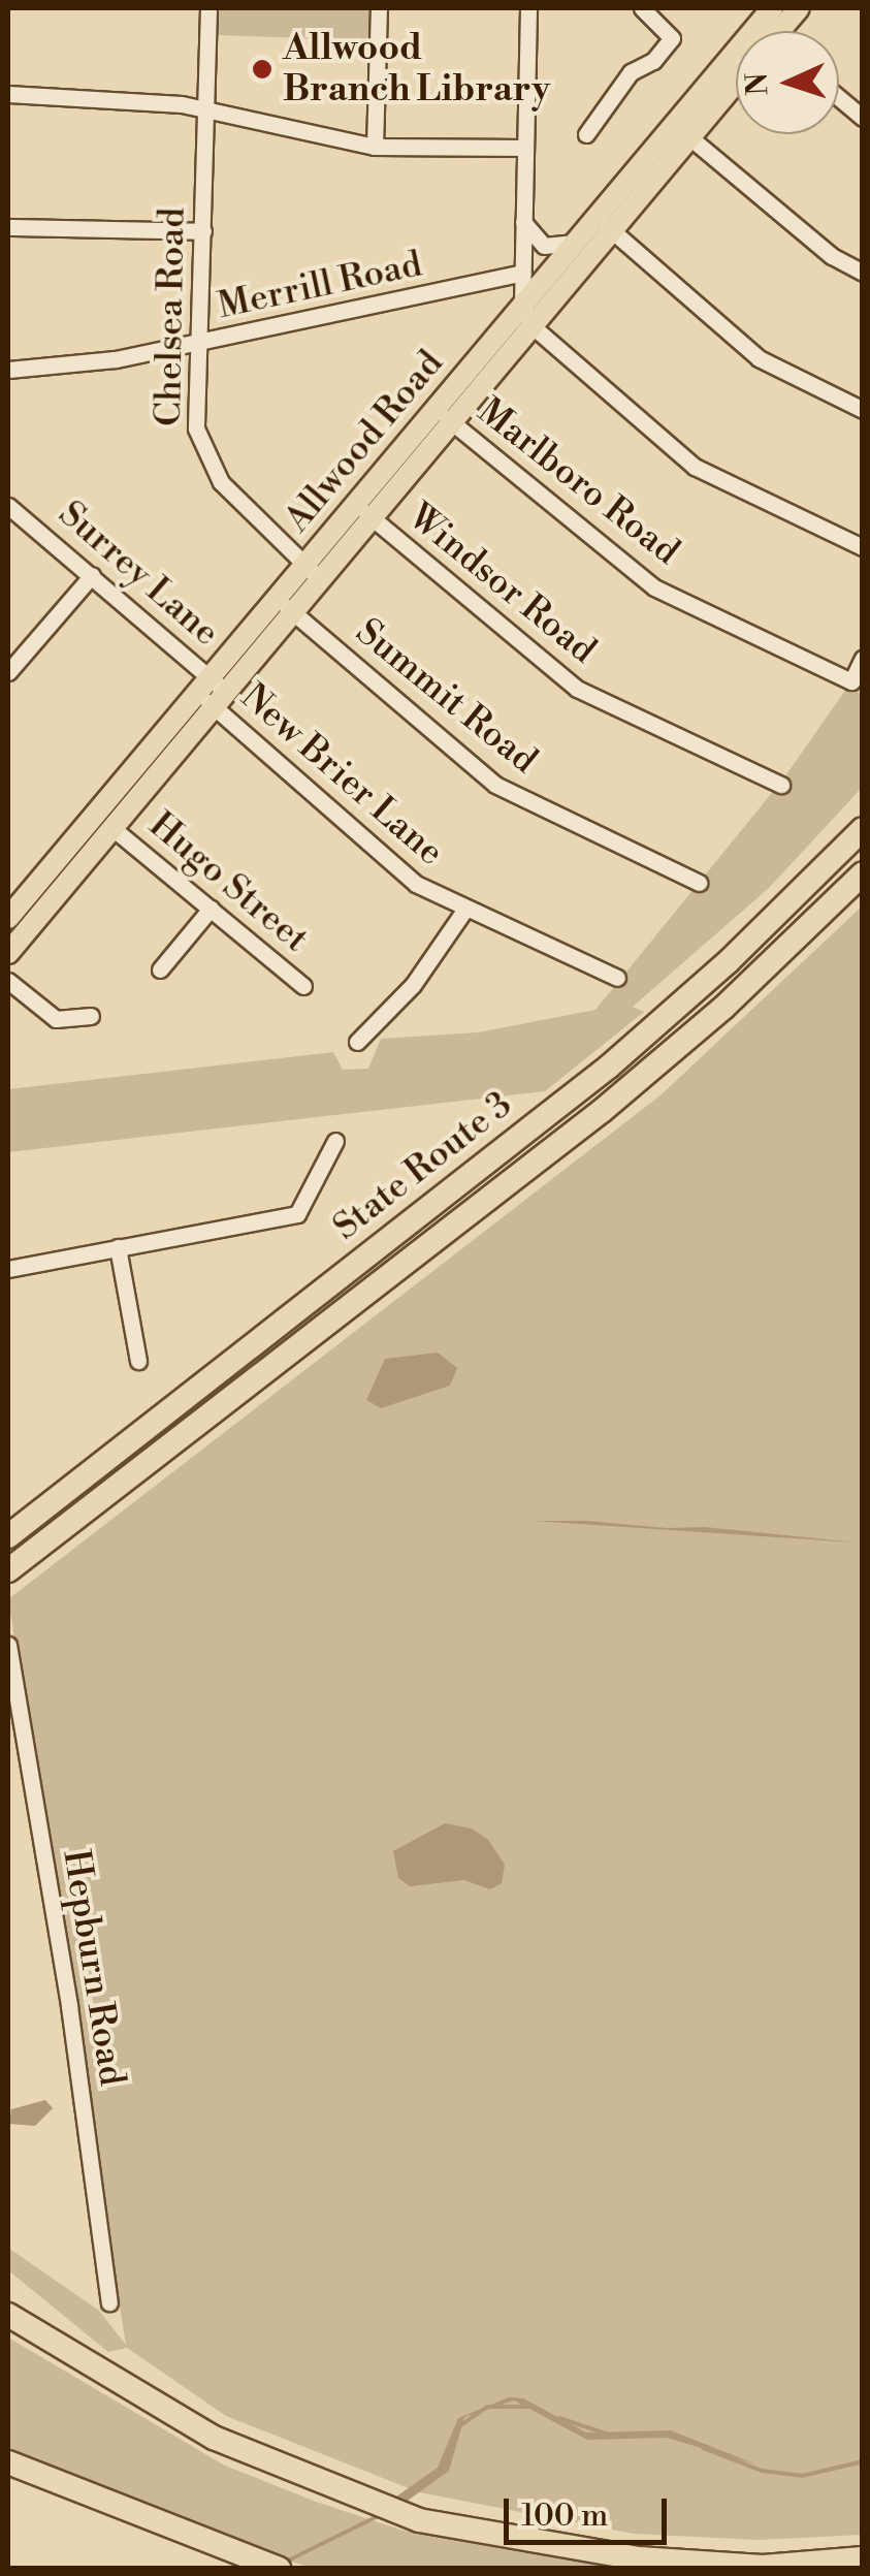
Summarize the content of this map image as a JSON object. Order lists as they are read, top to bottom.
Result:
{
  "streets": {
    "highway": ["State Route 3"],
    "main road": ["Allwood Road"],
    "street": [
      "Merrill Road",
      "Chelsea Road",
      "Marlboro Road",
      "Surrey Lane",
      "Windsor Road",
      "Summit Road",
      "New Brier Lane",
      "Hugo Street",
      "Hepburn Road"
    ]
  },
  "crossings": [
    ["Merrill Road", "Chelsea Road"],
    ["Chelsea Road", "Allwood Road"],
    ["Allwood Road", "Marlboro Road"],
    ["Allwood Road", "Surrey Lane"],
    ["Allwood Road", "Windsor Road"],
    ["Allwood Road", "Summit Road"],
    ["Allwood Road", "New Brier Lane"],
    ["Allwood Road", "Hugo Street"],
    ["Surrey Lane", "New Brier Lane"]
  ],
  "places": ["Allwood Branch Library"],
  "scale_bar": "100 m",
  "north": "left"
}
